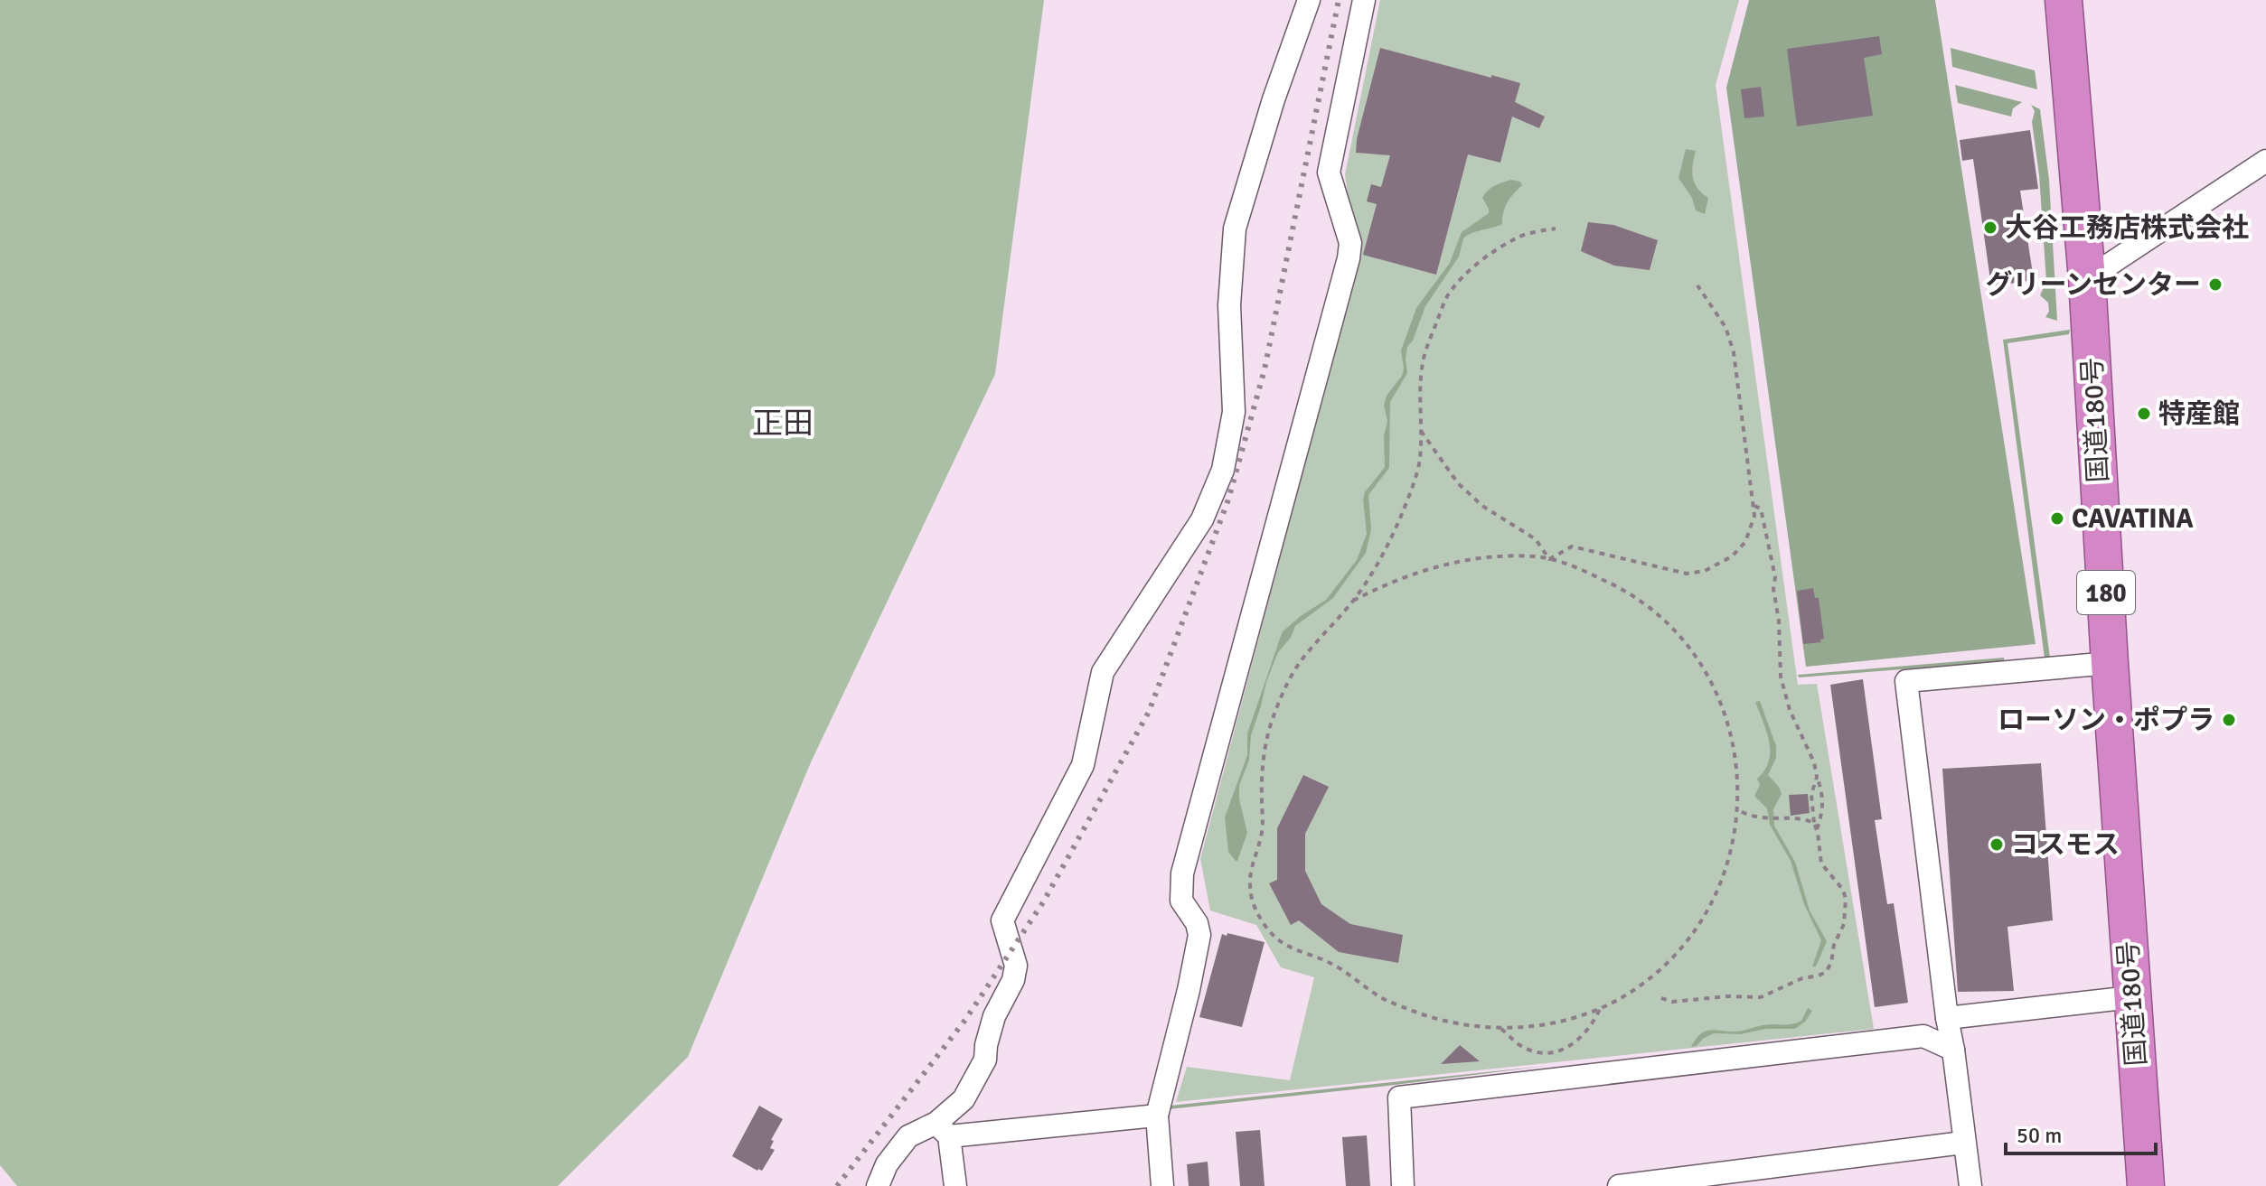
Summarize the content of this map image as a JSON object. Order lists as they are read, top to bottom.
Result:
{
  "streets": {
    "highway": ["国道180号", "180"]
  },
  "districts": ["正田"],
  "places": [
    "大谷工務店株式会社",
    "グリーンセンター",
    "特産館",
    "CAVATINA",
    "ローソン・ポプラ",
    "コスモス"
  ],
  "scale_bar": "50 m"
}
